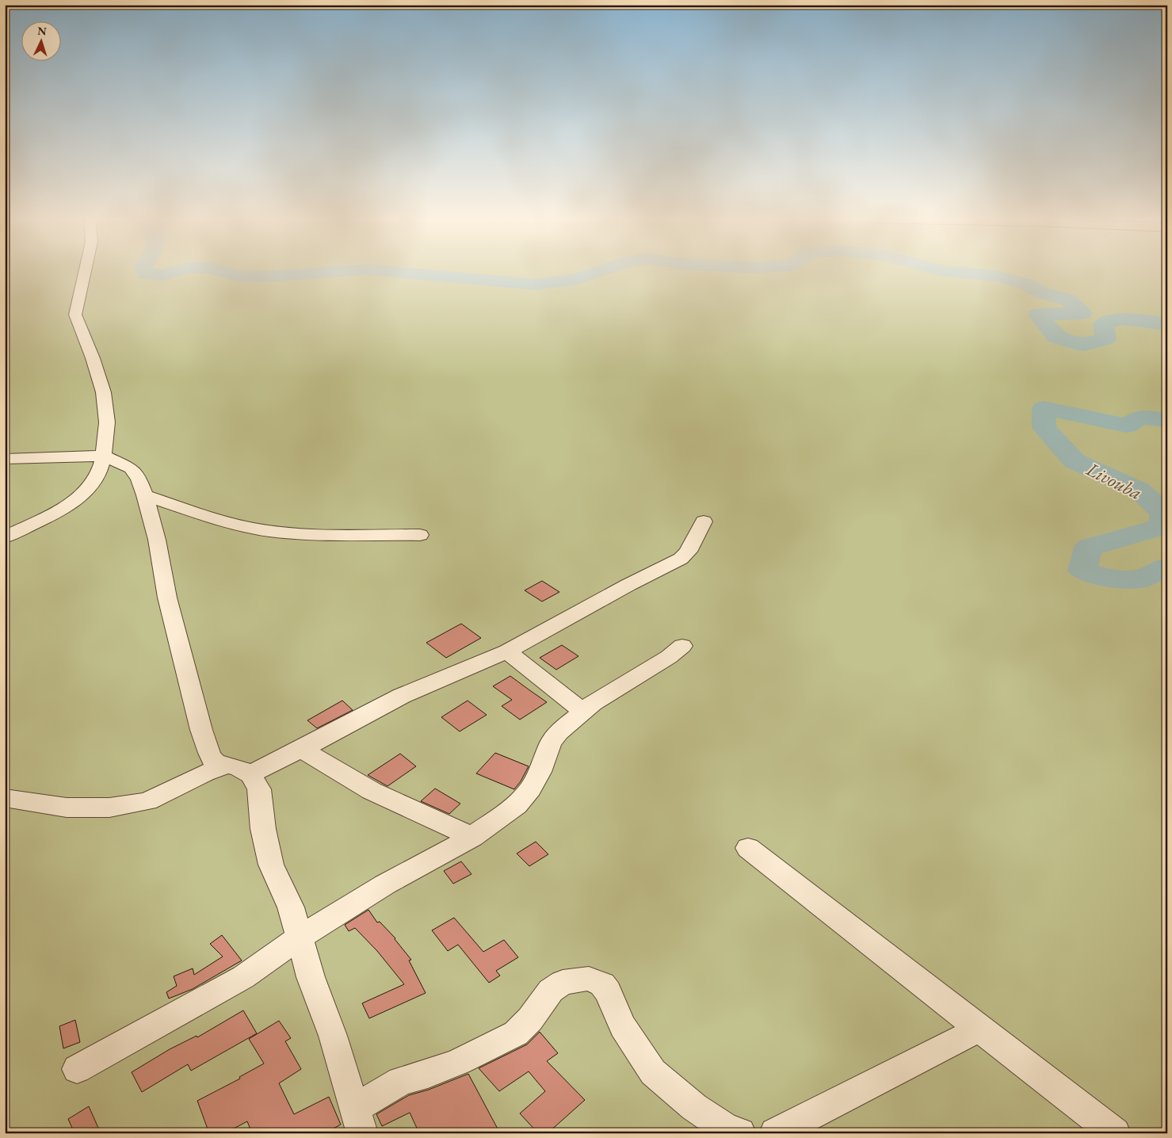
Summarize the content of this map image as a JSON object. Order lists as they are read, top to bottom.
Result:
{
  "water": ["Livouba"],
  "north": "top"
}
